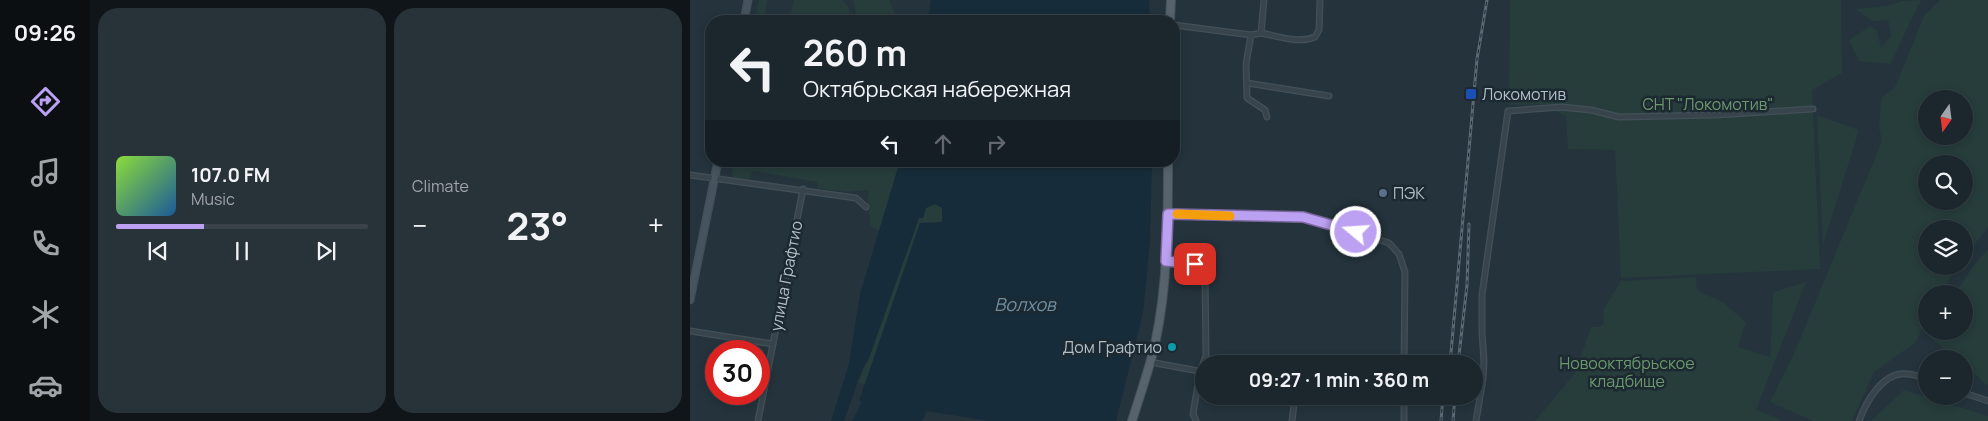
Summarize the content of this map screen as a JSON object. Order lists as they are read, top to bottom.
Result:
{
  "streets": {
    "street": ["улица Графтио"]
  },
  "water": ["Волхов"],
  "parks": ["СНТ \"Локомотив\"", "Новооктябрьское кладбище"],
  "places": {
    "transit": ["Локомотив"],
    "other": ["ПЭК", "Дом Графтио"]
  },
  "north": "bottom",
  "page": {
    "tabs": "09:26",
    "tile": "Climate",
    "turn": ["260 m", "Октябрьская набережная"],
    "map_buttons": ["+", "−"],
    "song": ["107.0 FM", "Music"],
    "heat": ["−", "23°", "+"],
    "limit": "30",
    "trip": "09:27 · 1 min · 360 m"
  }
}
